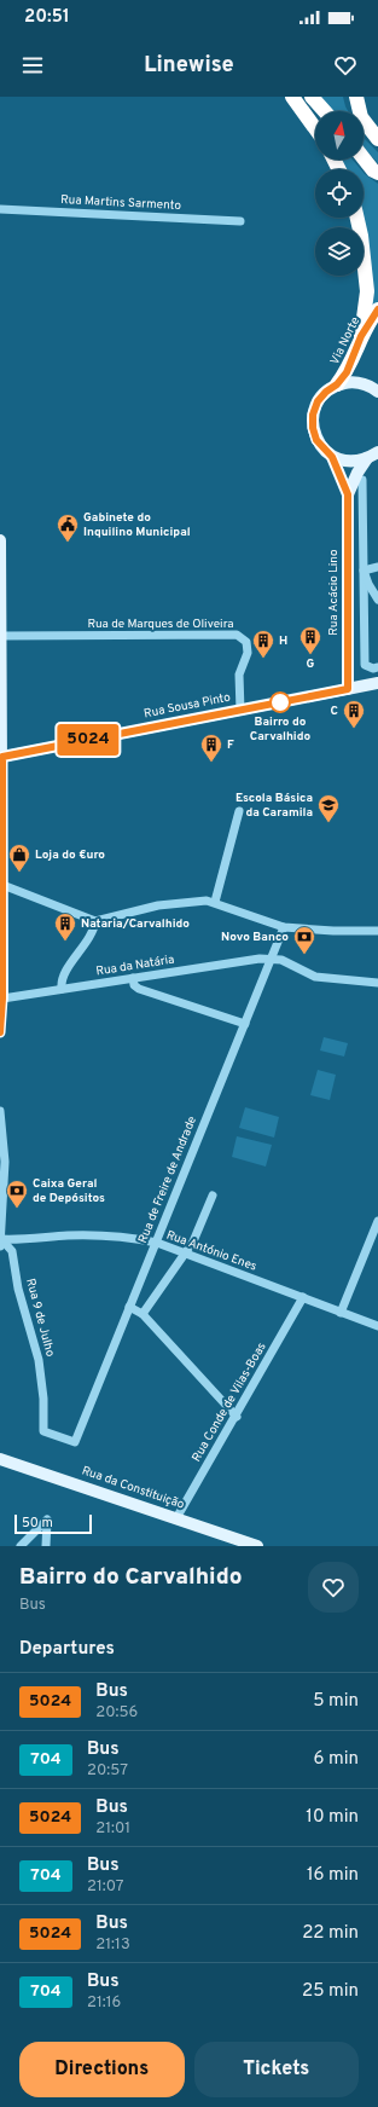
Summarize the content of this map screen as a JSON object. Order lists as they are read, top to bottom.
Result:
{
  "streets": {
    "highway": ["Via Norte"],
    "main road": ["Rua Acácio Lino", "Rua Sousa Pinto", "Rua da Constituição"],
    "street": [
      "Rua Martins Sarmento",
      "Rua de Marques de Oliveira",
      "Rua da Natária",
      "Rua de Freire de Andrade",
      "Rua António Enes",
      "Rua 9 de Julho",
      "Rua Conde de Vilas-Boas"
    ]
  },
  "crossings": [
    ["Via Norte", "Rua Acácio Lino"],
    ["Rua Acácio Lino", "Rua Sousa Pinto"],
    ["Rua de Marques de Oliveira", "Rua Sousa Pinto"],
    ["Rua da Natária", "Rua de Freire de Andrade"],
    ["Rua de Freire de Andrade", "Rua António Enes"],
    ["Rua de Freire de Andrade", "Rua 9 de Julho"],
    ["Rua António Enes", "Rua 9 de Julho"],
    ["Rua António Enes", "Rua Conde de Vilas-Boas"],
    ["Rua Conde de Vilas-Boas", "Rua da Constituição"]
  ],
  "places": {
    "public building": ["Gabinete do Inquilino Municipal"],
    "building": [
      "G",
      "H",
      "C",
      "F",
      "Nataria/Carvalhido"
    ],
    "other": ["Bairro do Carvalhido"],
    "school or university": ["Escola Básica da Caramila"],
    "shop": ["Loja do €uro"],
    "bank": ["Novo Banco", "Caixa Geral de Depósitos"]
  },
  "lines": ["bus line 5024"],
  "scale_bar": "50 m",
  "north": "top",
  "page": {
    "status": "20:51",
    "header": "Linewise",
    "on_map": "5024",
    "scale": "50 m",
    "heading": [
      ["Bairro do Carvalhido", "Bus"],
      "Departures"
    ],
    "list": [
      {
        "mark": "5024",
        "name": "Bus",
        "note": "20:56",
        "value": "5 min"
      },
      {
        "mark": "704",
        "name": "Bus",
        "note": "20:57",
        "value": "6 min"
      },
      {
        "mark": "5024",
        "name": "Bus",
        "note": "21:01",
        "value": "10 min"
      },
      {
        "mark": "704",
        "name": "Bus",
        "note": "21:07",
        "value": "16 min"
      },
      {
        "mark": "5024",
        "name": "Bus",
        "note": "21:13",
        "value": "22 min"
      },
      {
        "mark": "704",
        "name": "Bus",
        "note": "21:16",
        "value": "25 min"
      }
    ],
    "buttons": ["Directions", "Tickets"]
  }
}
